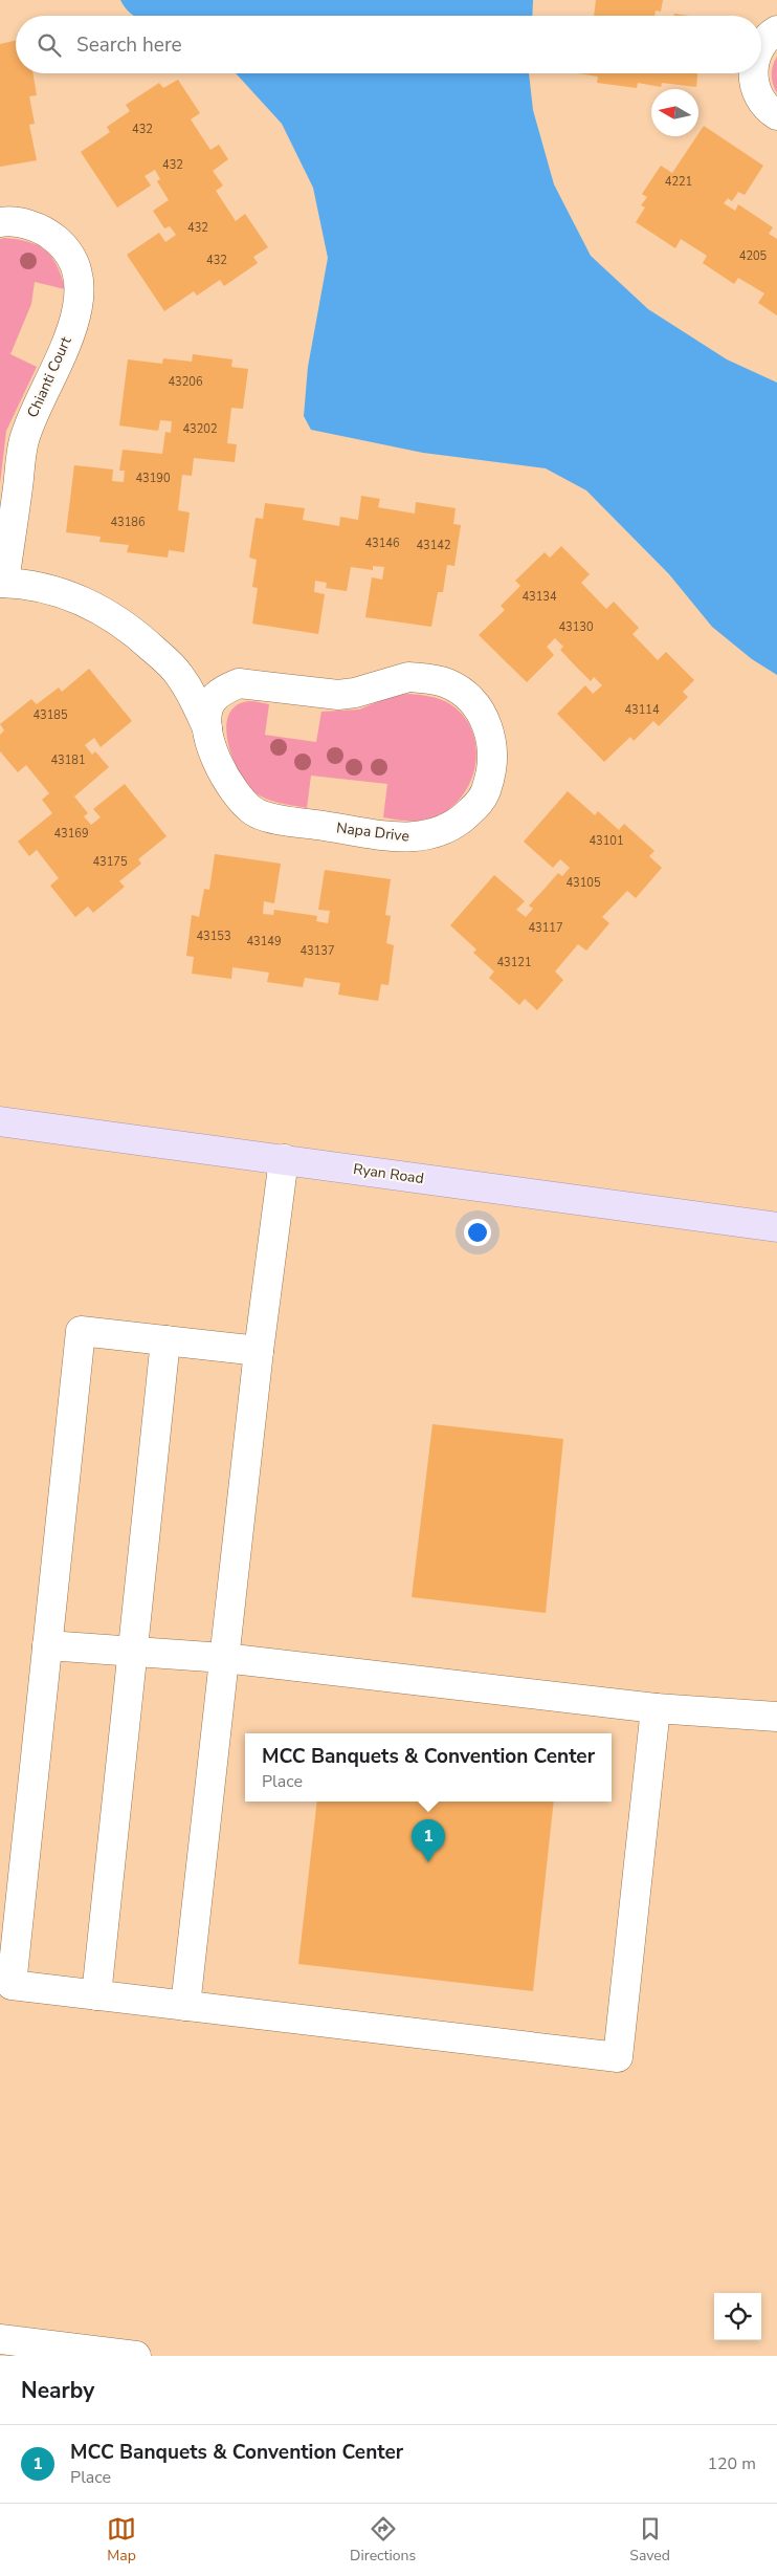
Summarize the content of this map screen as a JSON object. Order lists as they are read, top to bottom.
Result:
{
  "streets": {
    "main road": ["Ryan Road"],
    "street": ["Chianti Court", "Napa Drive"]
  },
  "crossings": [
    ["Chianti Court", "Napa Drive"]
  ],
  "house_numbers": [
    "432",
    "432",
    "4221",
    "432",
    "4205",
    "432",
    "43206",
    "43202",
    "43190",
    "43186",
    "43146",
    "43142",
    "43134",
    "43130",
    "43114",
    "43185",
    "43181",
    "43169",
    "43101",
    "43175",
    "43105",
    "43117",
    "43153",
    "43149",
    "43137",
    "43121"
  ],
  "north": "left",
  "page": {
    "search": "Search here",
    "popup": ["MCC Banquets & Convention Center", "Place"],
    "pins": "1",
    "heading": "Nearby",
    "list": [
      {
        "mark": "1",
        "name": "MCC Banquets & Convention Center",
        "note": "Place",
        "value": "120 m"
      }
    ],
    "nav": ["Map", "Directions", "Saved"]
  }
}
